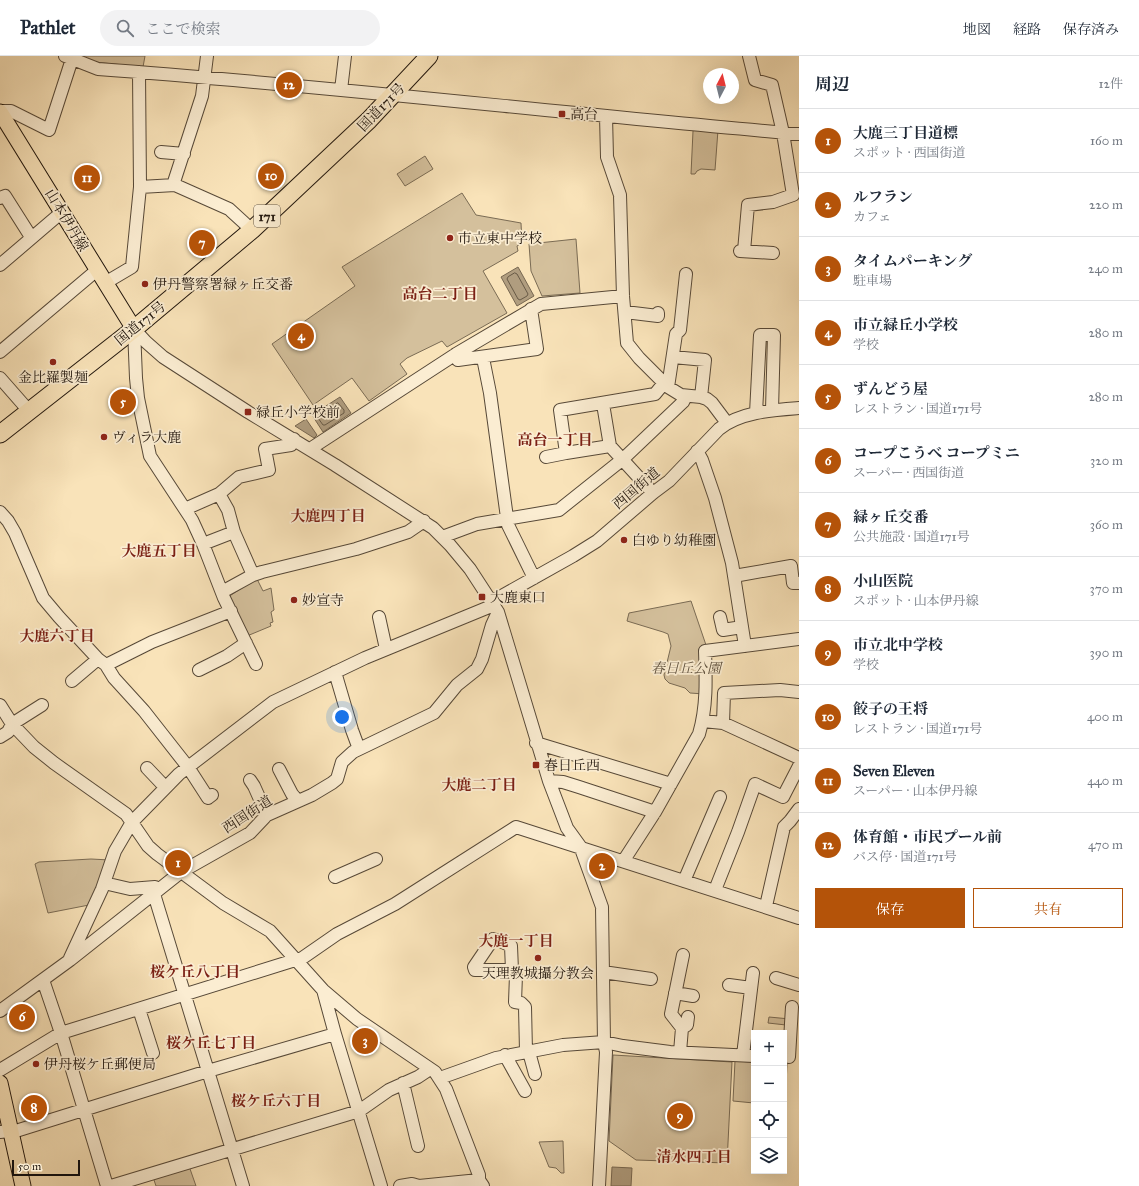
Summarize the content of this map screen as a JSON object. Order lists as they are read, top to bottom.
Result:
{
  "streets": {
    "highway": ["国道171号", "171"],
    "main road": ["山本伊丹線"],
    "street": ["西国街道"]
  },
  "crossings": [
    ["国道171号", "山本伊丹線"]
  ],
  "districts": [
    "高台二丁目",
    "高台一丁目",
    "大鹿四丁目",
    "大鹿五丁目",
    "大鹿六丁目",
    "大鹿二丁目",
    "大鹿一丁目",
    "桜ケ丘八丁目",
    "桜ケ丘七丁目",
    "桜ケ丘六丁目",
    "清水四丁目"
  ],
  "parks": ["春日丘公園"],
  "places": {
    "transit": [
      "高台",
      "緑丘小学校前",
      "大鹿東口",
      "春日丘西"
    ],
    "other": [
      "市立東中学校",
      "伊丹警察署緑ヶ丘交番",
      "金比羅製麺",
      "ヴィラ大鹿",
      "白ゆり幼稚園",
      "妙宣寺",
      "天理教城攝分教会",
      "伊丹桜ケ丘郵便局"
    ]
  },
  "scale_bar": "50 m",
  "north": "top",
  "page": {
    "header": "Pathlet",
    "search": "ここで検索",
    "nav": ["地図", "経路", "保存済み"],
    "heading": ["周辺", "12件"],
    "pins": [
      "12",
      "10",
      "11",
      "7",
      "4",
      "5",
      "1",
      "2",
      "6",
      "3",
      "8",
      "9"
    ],
    "list": [
      {
        "mark": "1",
        "name": "大鹿三丁目道標",
        "note": "スポット · 西国街道",
        "value": "160 m"
      },
      {
        "mark": "2",
        "name": "ルフラン",
        "note": "カフェ",
        "value": "220 m"
      },
      {
        "mark": "3",
        "name": "タイムパーキング",
        "note": "駐車場",
        "value": "240 m"
      },
      {
        "mark": "4",
        "name": "市立緑丘小学校",
        "note": "学校",
        "value": "280 m"
      },
      {
        "mark": "5",
        "name": "ずんどう屋",
        "note": "レストラン · 国道171号",
        "value": "280 m"
      },
      {
        "mark": "6",
        "name": "コープこうべ コープミニ",
        "note": "スーパー · 西国街道",
        "value": "320 m"
      },
      {
        "mark": "7",
        "name": "緑ヶ丘交番",
        "note": "公共施設 · 国道171号",
        "value": "360 m"
      },
      {
        "mark": "8",
        "name": "小山医院",
        "note": "スポット · 山本伊丹線",
        "value": "370 m"
      },
      {
        "mark": "9",
        "name": "市立北中学校",
        "note": "学校",
        "value": "390 m"
      },
      {
        "mark": "10",
        "name": "餃子の王将",
        "note": "レストラン · 国道171号",
        "value": "400 m"
      },
      {
        "mark": "11",
        "name": "Seven Eleven",
        "note": "スーパー · 山本伊丹線",
        "value": "440 m"
      },
      {
        "mark": "12",
        "name": "体育館・市民プール前",
        "note": "バス停 · 国道171号",
        "value": "470 m"
      }
    ],
    "buttons": ["保存", "共有"],
    "map_buttons": ["+", "−"],
    "scale": "50 m"
  }
}
